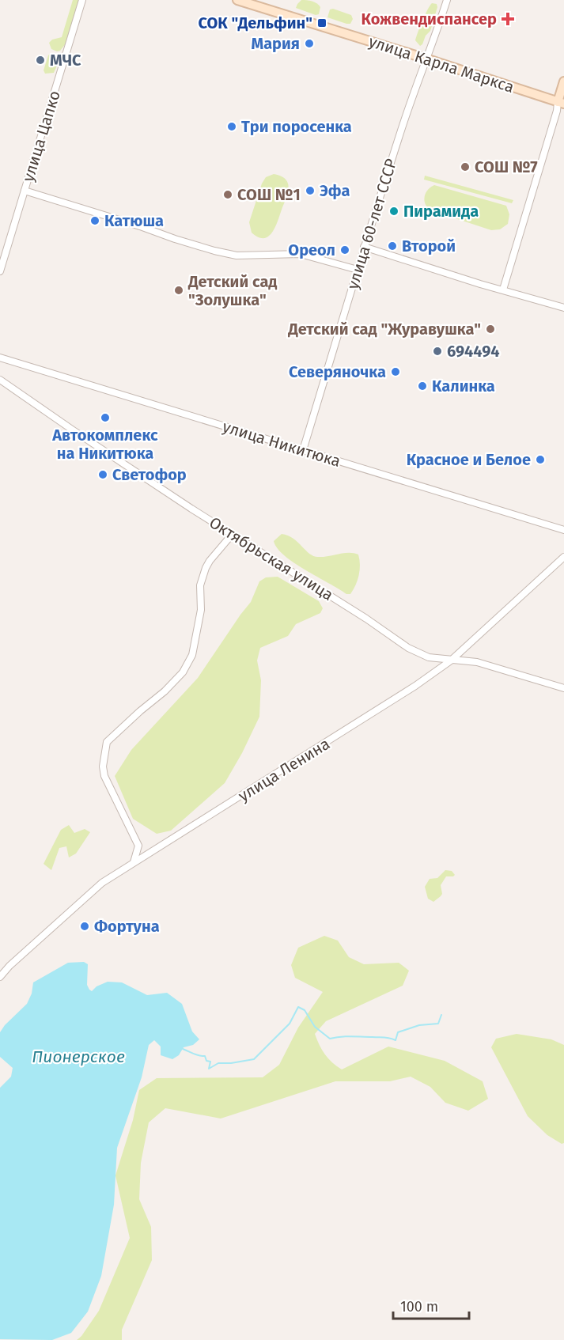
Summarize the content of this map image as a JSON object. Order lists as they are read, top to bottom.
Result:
{
  "streets": {
    "street": [
      "улица Карла Маркса",
      "улица Цапко",
      "улица 60-лет СССР",
      "улица Никитюка",
      "Октябрьская улица",
      "улица Ленина"
    ]
  },
  "crossings": [
    ["улица Карла Маркса", "улица 60-лет СССР"],
    ["улица 60-лет СССР", "улица Никитюка"],
    ["Октябрьская улица", "улица Ленина"]
  ],
  "water": ["Пионерское"],
  "places": {
    "health": ["Кожвендиспансер"],
    "transit": ["СОК \"Дельфин\""],
    "other": [
      "Мария",
      "МЧС",
      "Три поросенка",
      "СОШ №7",
      "Эфа",
      "СОШ №1",
      "Пирамида",
      "Катюша",
      "Второй",
      "Ореол",
      "Детский сад \"Золушка\"",
      "Детский сад \"Журавушка\"",
      "694494",
      "Северяночка",
      "Калинка",
      "Автокомплекс на Никитюка",
      "Красное и Белое",
      "Светофор",
      "Фортуна"
    ]
  },
  "scale_bar": "100 m"
}
